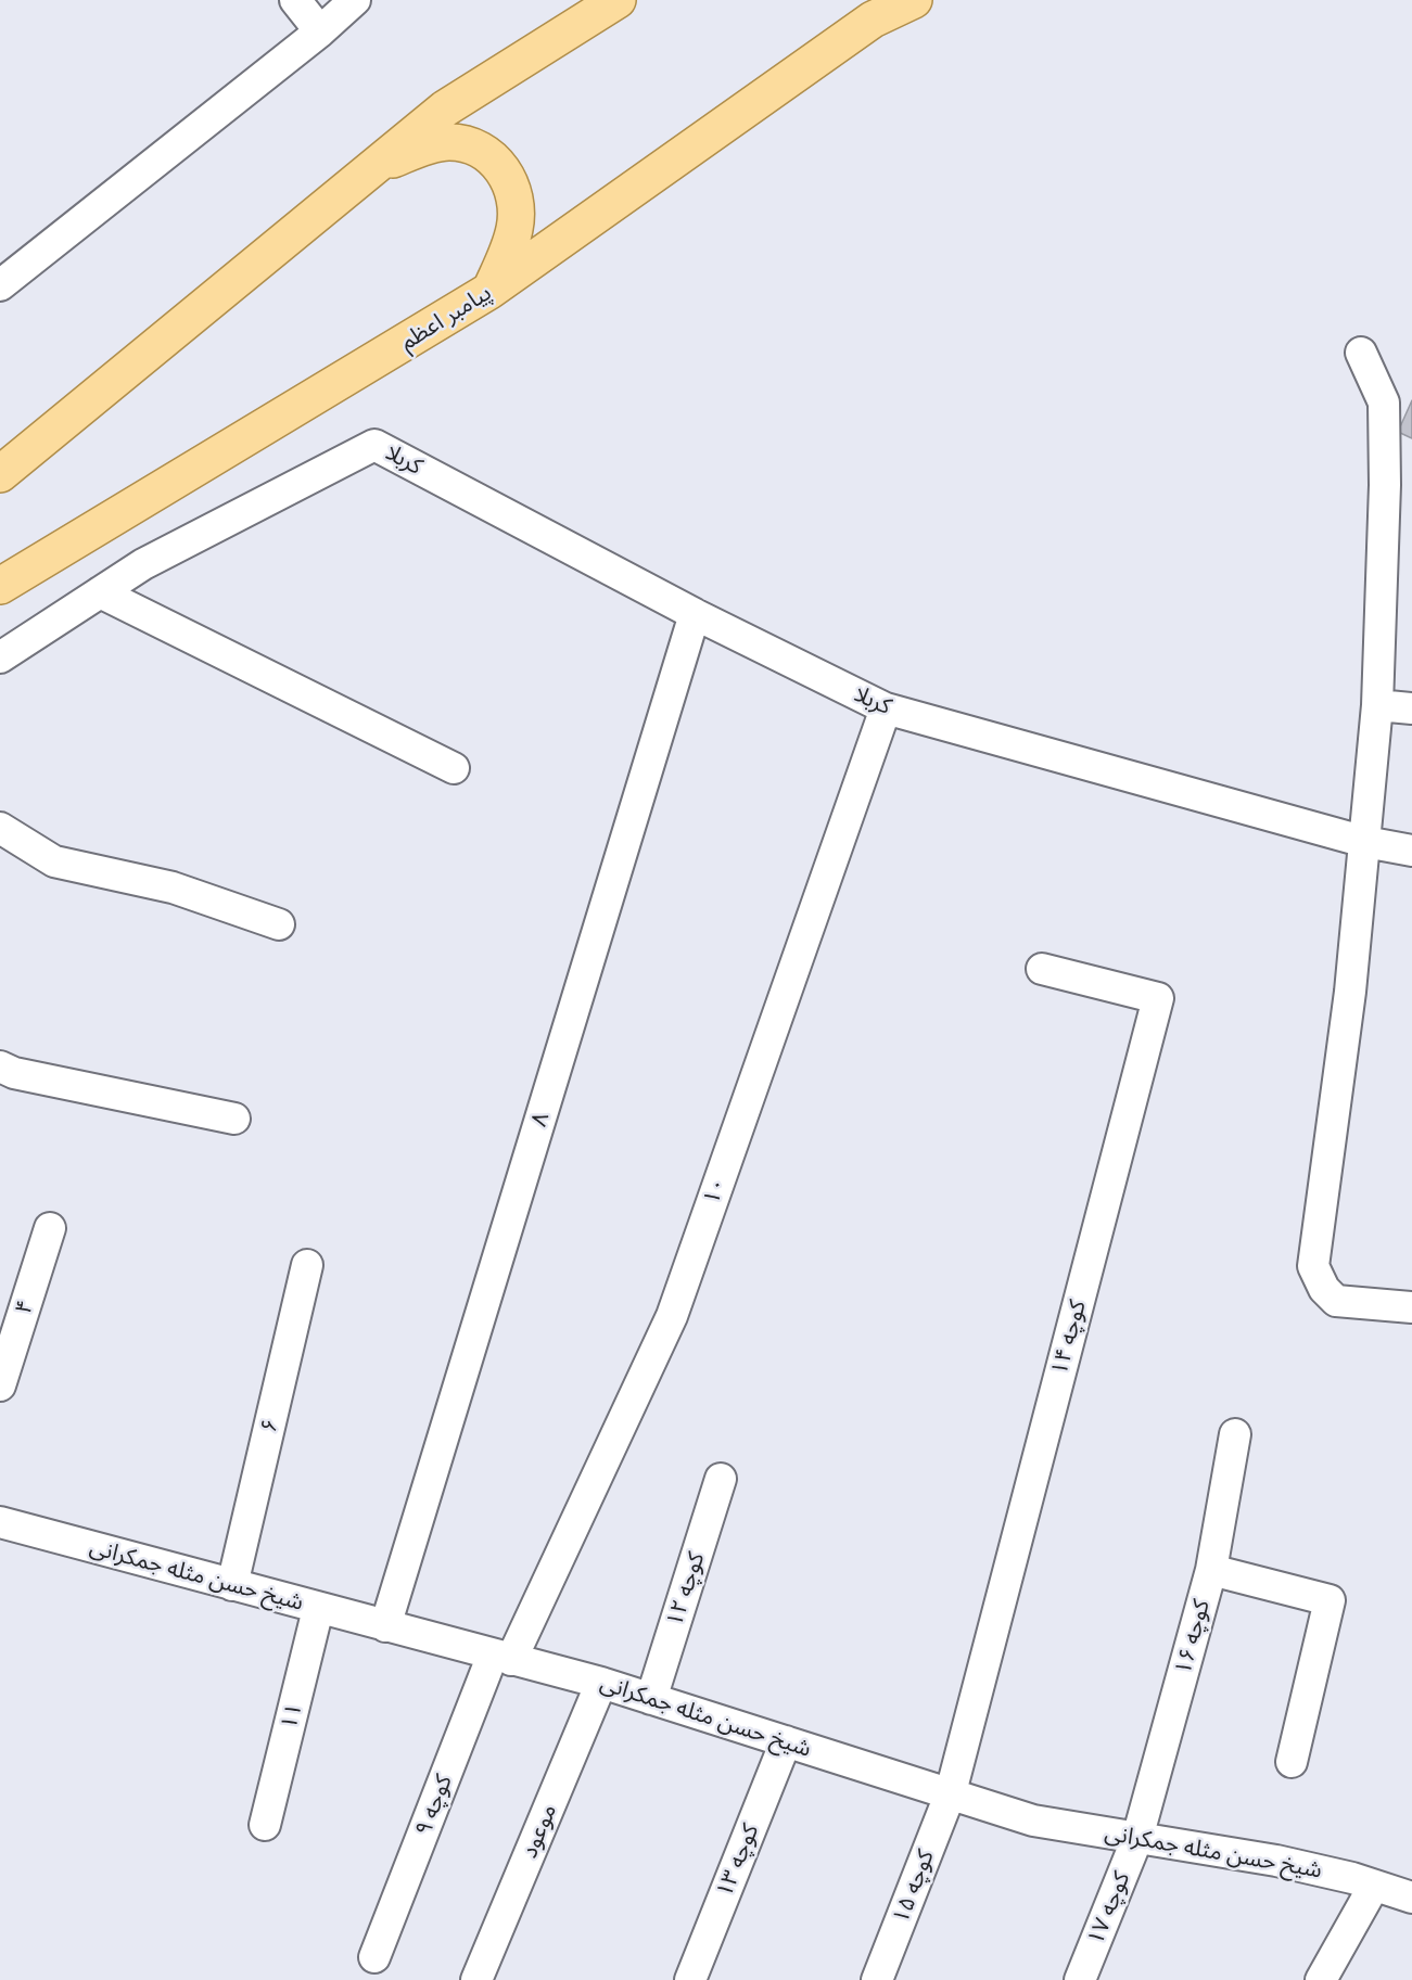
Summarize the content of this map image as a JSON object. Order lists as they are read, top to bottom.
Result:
{
  "streets": {
    "main road": ["پیامبر اعظم"],
    "street": [
      "کربلا",
      "۸",
      "۱۰",
      "۴",
      "کوچه ۱۴",
      "۶",
      "شیخ حسن مثله جمکرانی",
      "کوچه ۱۲",
      "کوچه ۱۶",
      "۱۱",
      "کوچه ۹",
      "موعود",
      "کوچه ۱۳",
      "کوچه ۱۵",
      "کوچه ۱۷"
    ]
  },
  "crossings": [
    ["کربلا", "۸"],
    ["کربلا", "۱۰"],
    ["۸", "شیخ حسن مثله جمکرانی"],
    ["۱۰", "شیخ حسن مثله جمکرانی"],
    ["۱۰", "کوچه ۹"],
    ["کوچه ۱۴", "شیخ حسن مثله جمکرانی"],
    ["کوچه ۱۴", "کوچه ۱۵"],
    ["۶", "شیخ حسن مثله جمکرانی"],
    ["شیخ حسن مثله جمکرانی", "کوچه ۱۲"],
    ["شیخ حسن مثله جمکرانی", "کوچه ۱۶"],
    ["شیخ حسن مثله جمکرانی", "۱۱"],
    ["شیخ حسن مثله جمکرانی", "کوچه ۹"],
    ["شیخ حسن مثله جمکرانی", "موعود"],
    ["شیخ حسن مثله جمکرانی", "کوچه ۱۳"],
    ["شیخ حسن مثله جمکرانی", "کوچه ۱۵"],
    ["شیخ حسن مثله جمکرانی", "کوچه ۱۷"],
    ["کوچه ۱۶", "کوچه ۱۷"]
  ]
}
